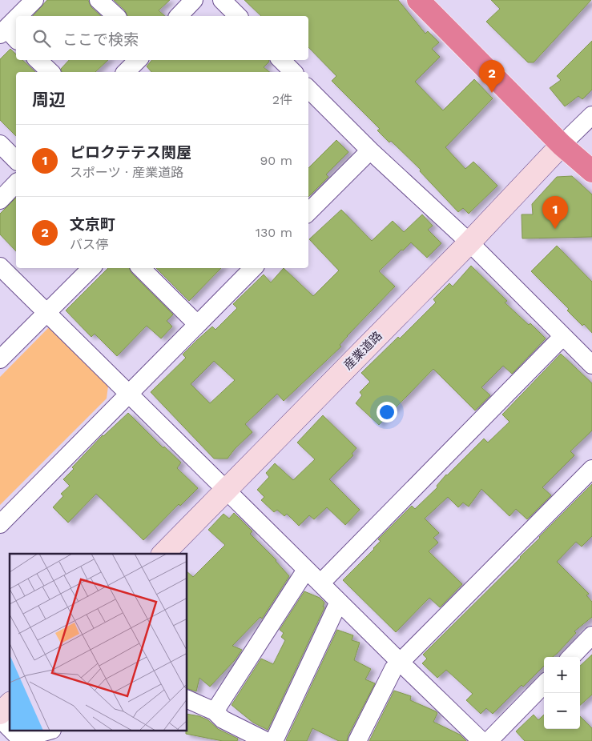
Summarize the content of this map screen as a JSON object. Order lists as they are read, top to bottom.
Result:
{
  "streets": {
    "street": ["産業道路"]
  },
  "page": {
    "search": "ここで検索",
    "pins": ["2", "1"],
    "heading": ["周辺", "2件"],
    "list": [
      {
        "mark": "1",
        "name": "ピロクテテス関屋",
        "note": "スポーツ · 産業道路",
        "value": "90 m"
      },
      {
        "mark": "2",
        "name": "文京町",
        "note": "バス停",
        "value": "130 m"
      }
    ],
    "map_buttons": ["+", "−"]
  }
}
